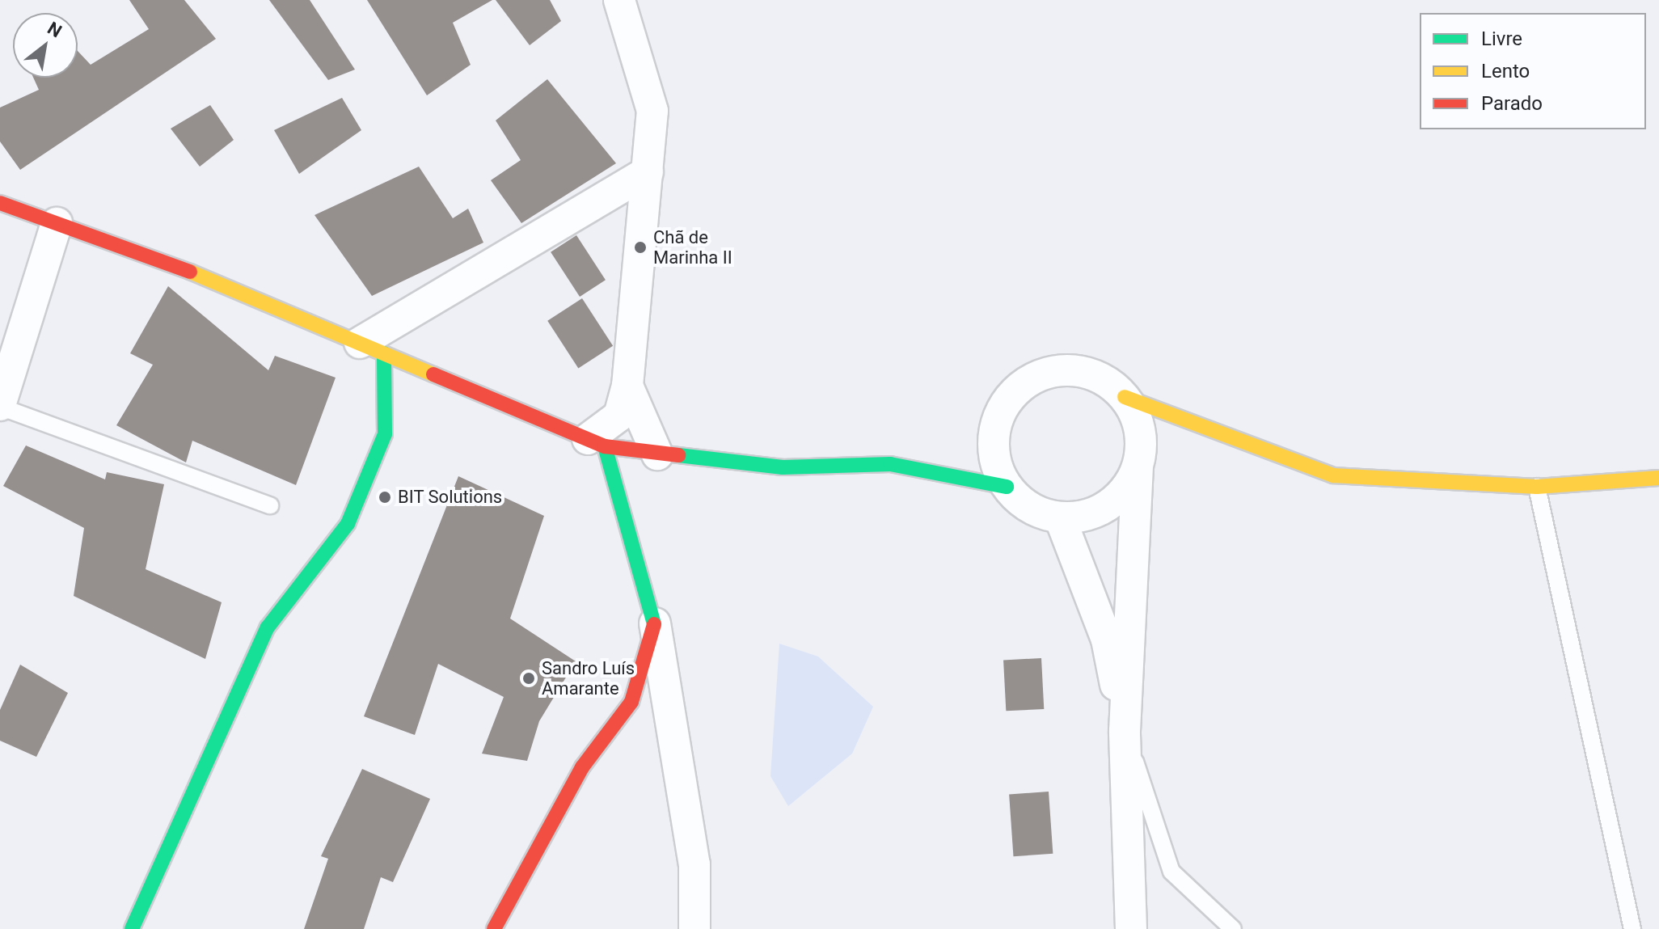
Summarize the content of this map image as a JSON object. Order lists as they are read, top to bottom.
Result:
{
  "places": ["Chã de Marinha II", "BIT Solutions", "Sandro Luís Amarante"],
  "legend": ["Livre", "Lento", "Parado"],
  "north": "top right"
}
